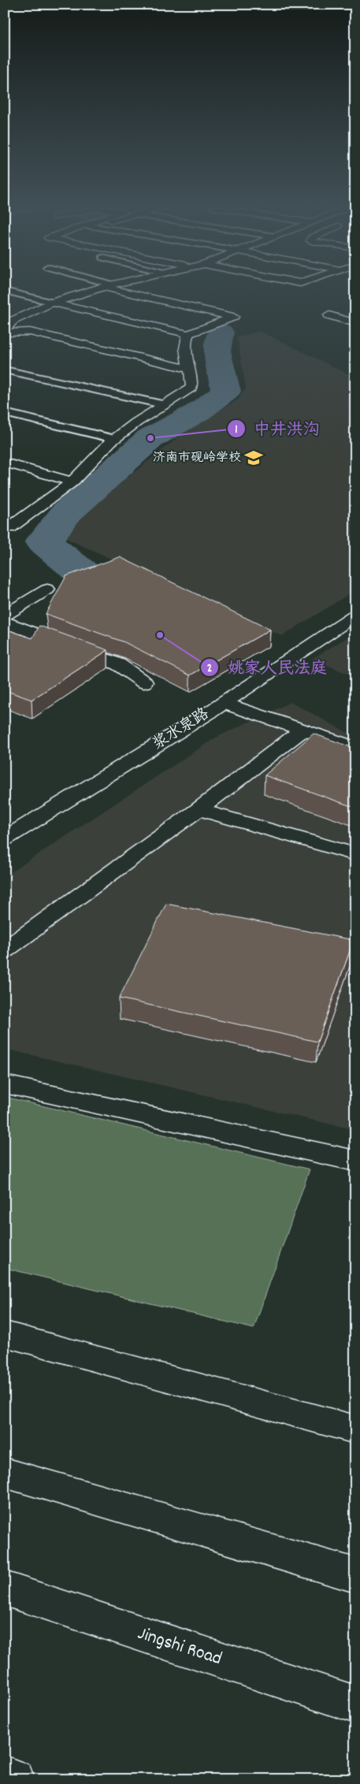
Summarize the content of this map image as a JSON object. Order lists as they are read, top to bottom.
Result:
{
  "streets": {
    "main road": ["浆水泉路", "Jingshi Road"]
  },
  "places": {
    "other": ["中井洪沟", "姚家人民法庭"],
    "school or university": ["济南市砚岭学校"]
  }
}
